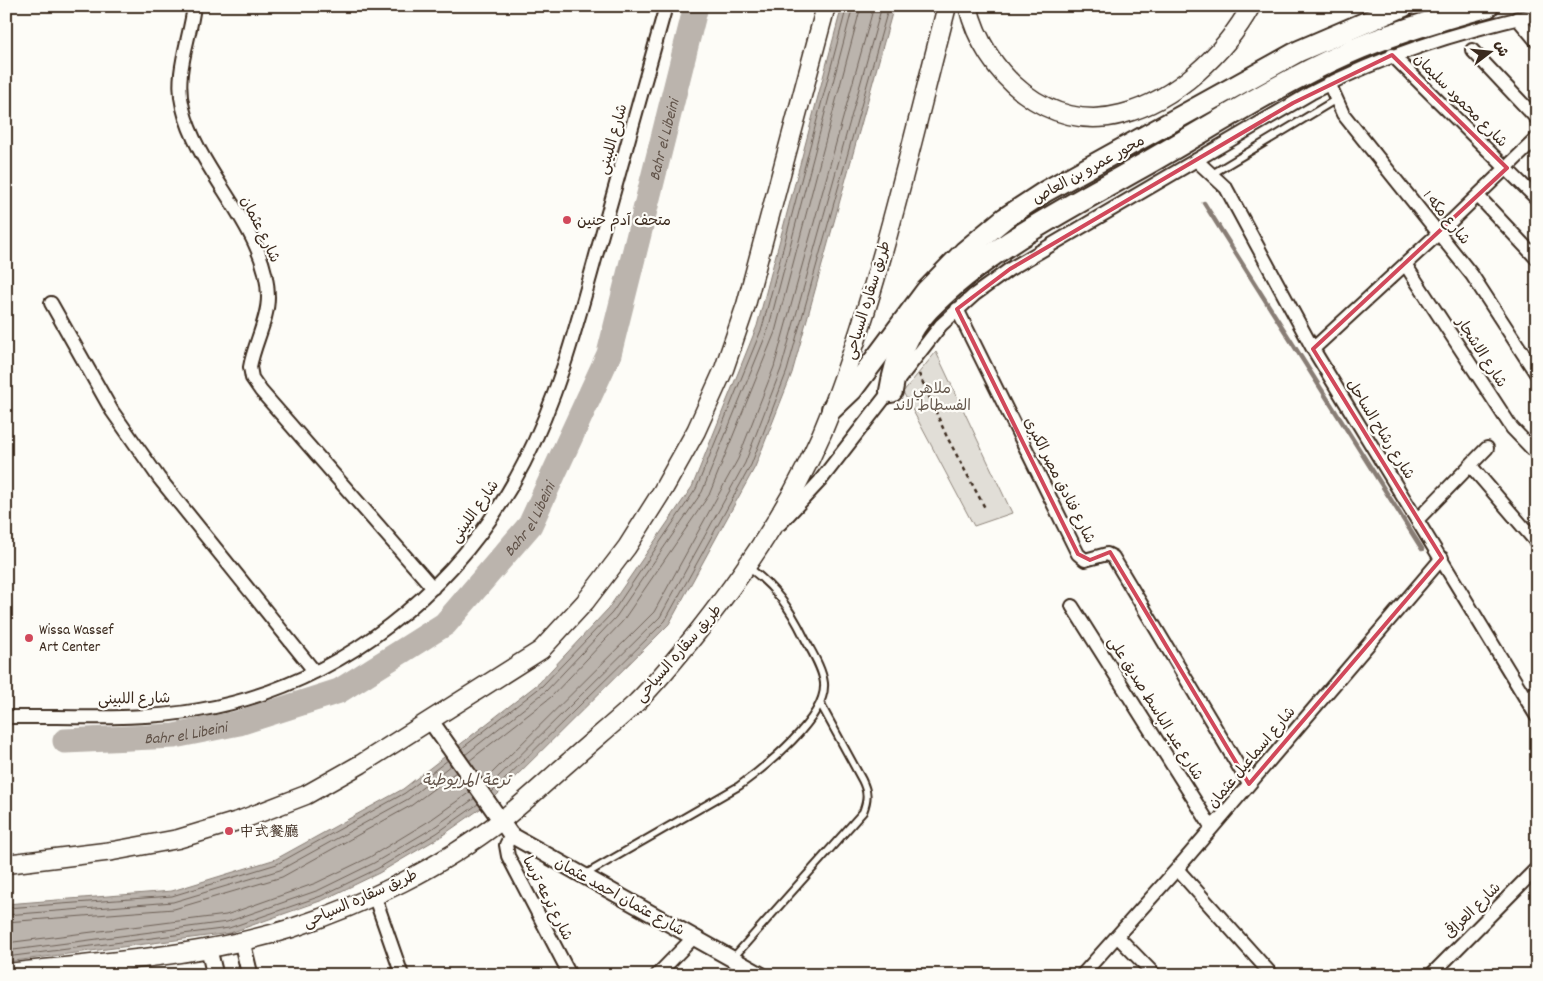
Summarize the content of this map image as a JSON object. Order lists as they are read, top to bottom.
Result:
{
  "streets": {
    "main road": ["محور عمرو بن العاص", "طريق سقاره السياحى"],
    "street": [
      "شارع محمود سليمان",
      "شارع اللبينى",
      "شارع مكه 1",
      "شارع عثمان",
      "شارع الاشجار",
      "شارع رشاح الساحل",
      "شارع فنادق مصر الكبرى",
      "شارع عبد الباسط صديق على",
      "شارع اسماعيل عثمان",
      "شارع عثمان احمد عثمان",
      "شارع ترعه ترسا",
      "شارع العراقى"
    ]
  },
  "crossings": [
    ["شارع اللبينى", "شارع عثمان"],
    ["محور عمرو بن العاص", "طريق سقاره السياحى"],
    ["طريق سقاره السياحى", "شارع عثمان احمد عثمان"],
    ["شارع رشاح الساحل", "شارع اسماعيل عثمان"],
    ["شارع فنادق مصر الكبرى", "شارع اسماعيل عثمان"],
    ["شارع عبد الباسط صديق على", "شارع اسماعيل عثمان"],
    ["شارع عثمان احمد عثمان", "شارع ترعه ترسا"]
  ],
  "water": ["Bahr el Libeini", "ترعة المريوطية"],
  "parks": ["ملاهي الفسطاط لاند"],
  "places": ["متحف آدم حنين", "Wissa Wassef Art Center", "中式餐廳"],
  "north": "right"
}
